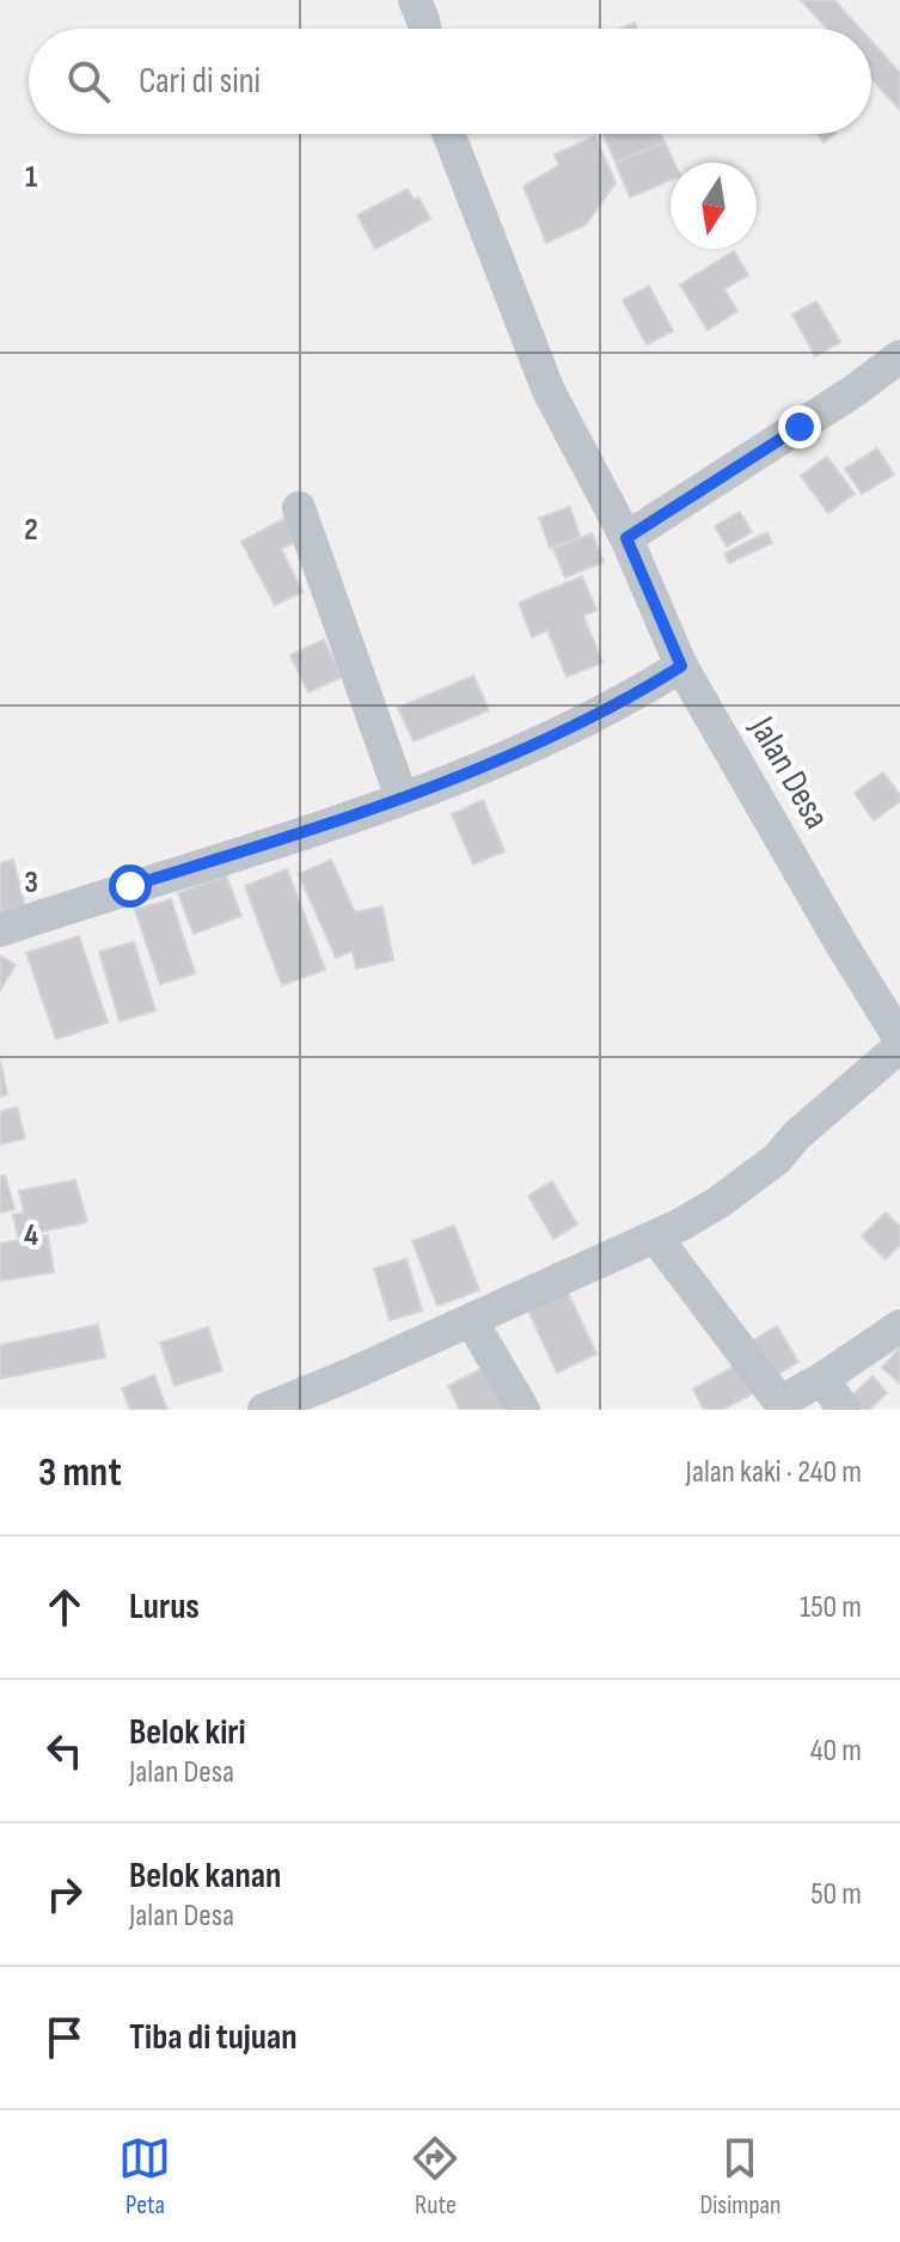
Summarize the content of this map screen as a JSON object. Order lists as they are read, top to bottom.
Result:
{
  "streets": {
    "street": ["Jalan Desa"]
  },
  "north": "bottom",
  "page": {
    "search": "Cari di sini",
    "heading": ["3 mnt", "Jalan kaki · 240 m"],
    "list": [
      ["Lurus", "150 m"],
      ["Belok kiri", "Jalan Desa", "40 m"],
      ["Belok kanan", "Jalan Desa", "50 m"],
      "Tiba di tujuan"
    ],
    "nav": ["Peta", "Rute", "Disimpan"]
  },
  "grid": {
    "rows": [
      "1",
      "2",
      "3",
      "4"
    ]
  }
}
